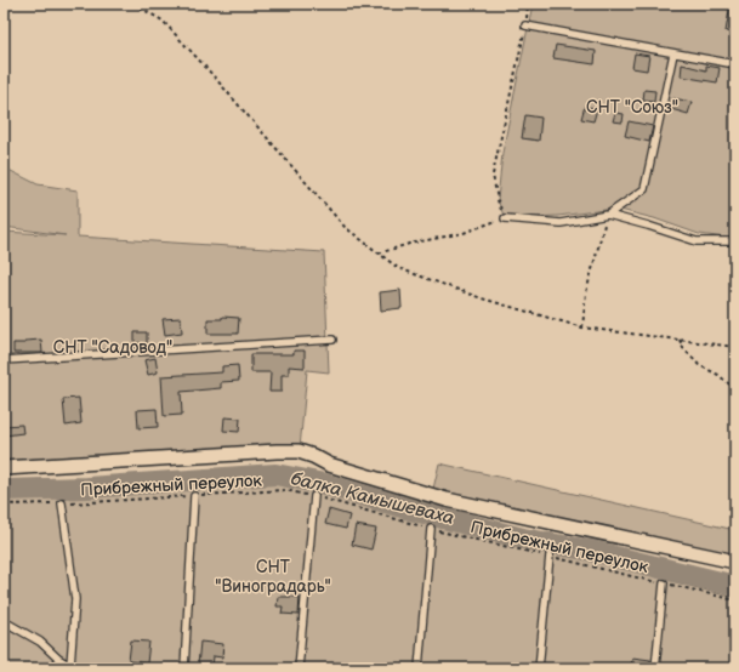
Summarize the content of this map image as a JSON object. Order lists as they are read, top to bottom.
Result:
{
  "streets": {
    "path": ["Прибрежный переулок"]
  },
  "water": ["балка Камышеваха"],
  "parks": ["СНТ \"Союз\"", "СНТ \"Садовод\"", "СНТ \"Виноградарь\""]
}
